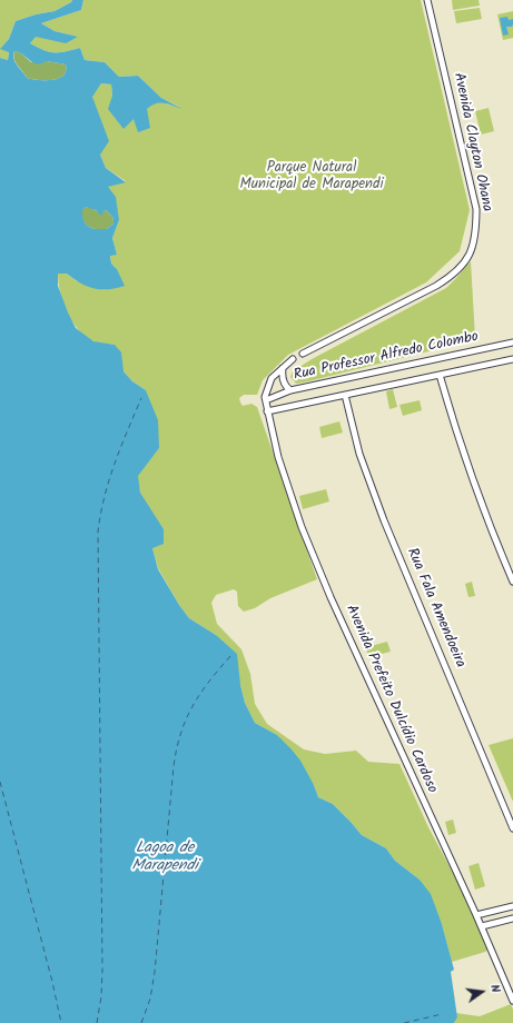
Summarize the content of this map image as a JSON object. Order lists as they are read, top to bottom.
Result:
{
  "streets": {
    "street": [
      "Avenida Clayton Ohana",
      "Rua Professor Alfredo Colombo",
      "Rua Fala Amendoeira",
      "Avenida Prefeito Dulcídio Cardoso"
    ]
  },
  "crossings": [
    ["Rua Professor Alfredo Colombo", "Rua Fala Amendoeira"],
    ["Rua Professor Alfredo Colombo", "Avenida Prefeito Dulcídio Cardoso"]
  ],
  "water": ["Lagoa de Marapendi"],
  "parks": ["Parque Natural Municipal de Marapendi"],
  "north": "right"
}
